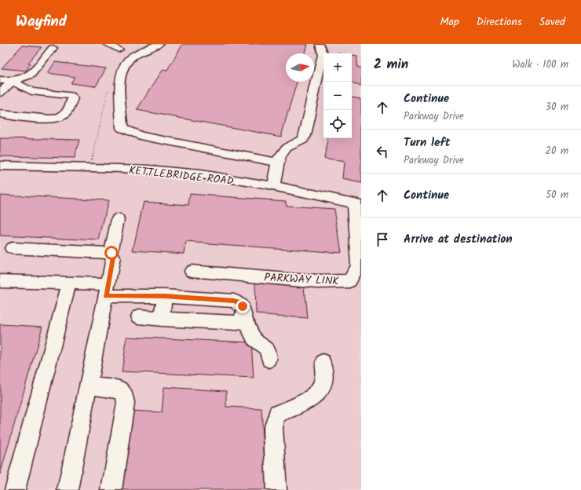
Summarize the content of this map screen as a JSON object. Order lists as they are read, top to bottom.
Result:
{
  "streets": {
    "street": ["KETTLEBRIDGE ROAD", "PARKWAY LINK"]
  },
  "crossings": [
    ["KETTLEBRIDGE ROAD", "PARKWAY LINK"]
  ],
  "north": "right",
  "page": {
    "header": "Wayfind",
    "nav": ["Map", "Directions", "Saved"],
    "heading": ["2 min", "Walk · 100 m"],
    "map_buttons": ["+", "−"],
    "list": [
      ["Continue", "Parkway Drive", "30 m"],
      ["Turn left", "Parkway Drive", "20 m"],
      ["Continue", "50 m"],
      "Arrive at destination"
    ]
  }
}
